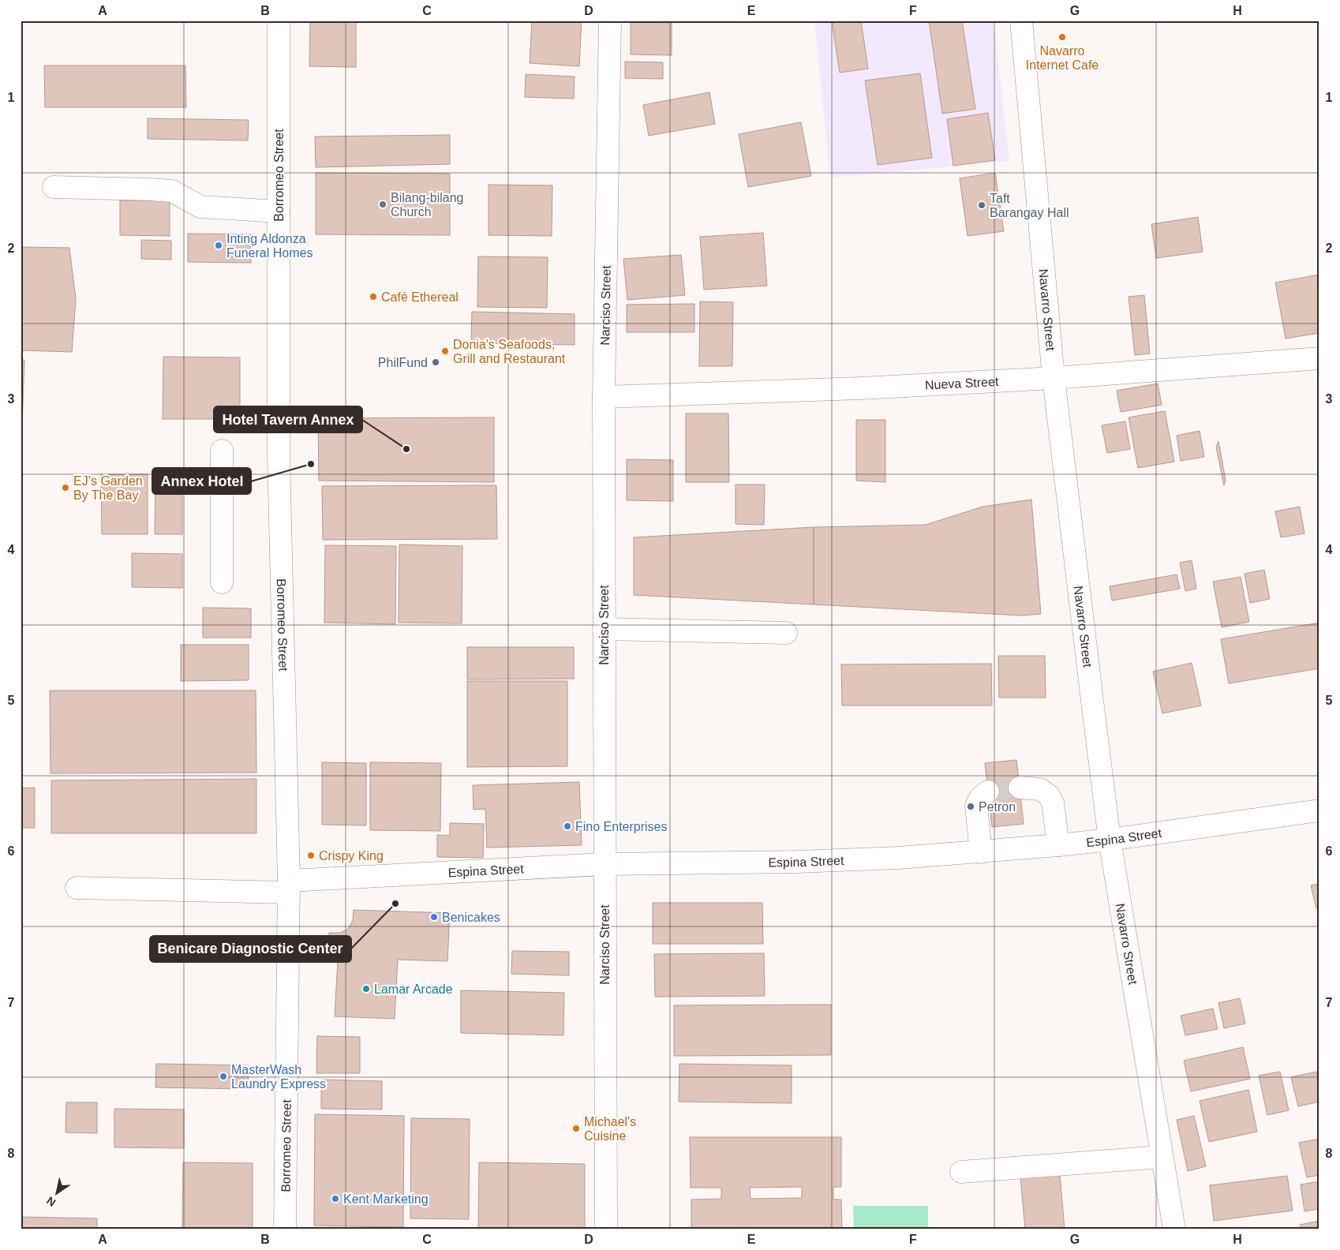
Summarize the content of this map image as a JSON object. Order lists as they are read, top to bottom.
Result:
{
  "streets": {
    "street": [
      "Borromeo Street",
      "Narciso Street",
      "Navarro Street",
      "Nueva Street",
      "Espina Street"
    ]
  },
  "crossings": [
    ["Borromeo Street", "Espina Street"],
    ["Narciso Street", "Nueva Street"],
    ["Narciso Street", "Espina Street"],
    ["Navarro Street", "Nueva Street"],
    ["Navarro Street", "Espina Street"]
  ],
  "places": [
    "Navarro Internet Cafe",
    "Bilang-bilang Church",
    "Taft Barangay Hall",
    "Inting Aldonza Funeral Homes",
    "Café Ethereal",
    "Donia's Seafoods, Grill and Restaurant",
    "PhilFund",
    "Hotel Tavern Annex",
    "Annex Hotel",
    "EJ’s Garden By The Bay",
    "Petron",
    "Fino Enterprises",
    "Crispy King",
    "Benicare Diagnostic Center",
    "Benicakes",
    "Lamar Arcade",
    "MasterWash Laundry Express",
    "Michael's Cuisine",
    "Kent Marketing"
  ],
  "north": "bottom left",
  "grid": {
    "columns": [
      "A",
      "B",
      "C",
      "D",
      "E",
      "F",
      "G",
      "H"
    ],
    "rows": [
      "1",
      "2",
      "3",
      "4",
      "5",
      "6",
      "7",
      "8"
    ]
  }
}
